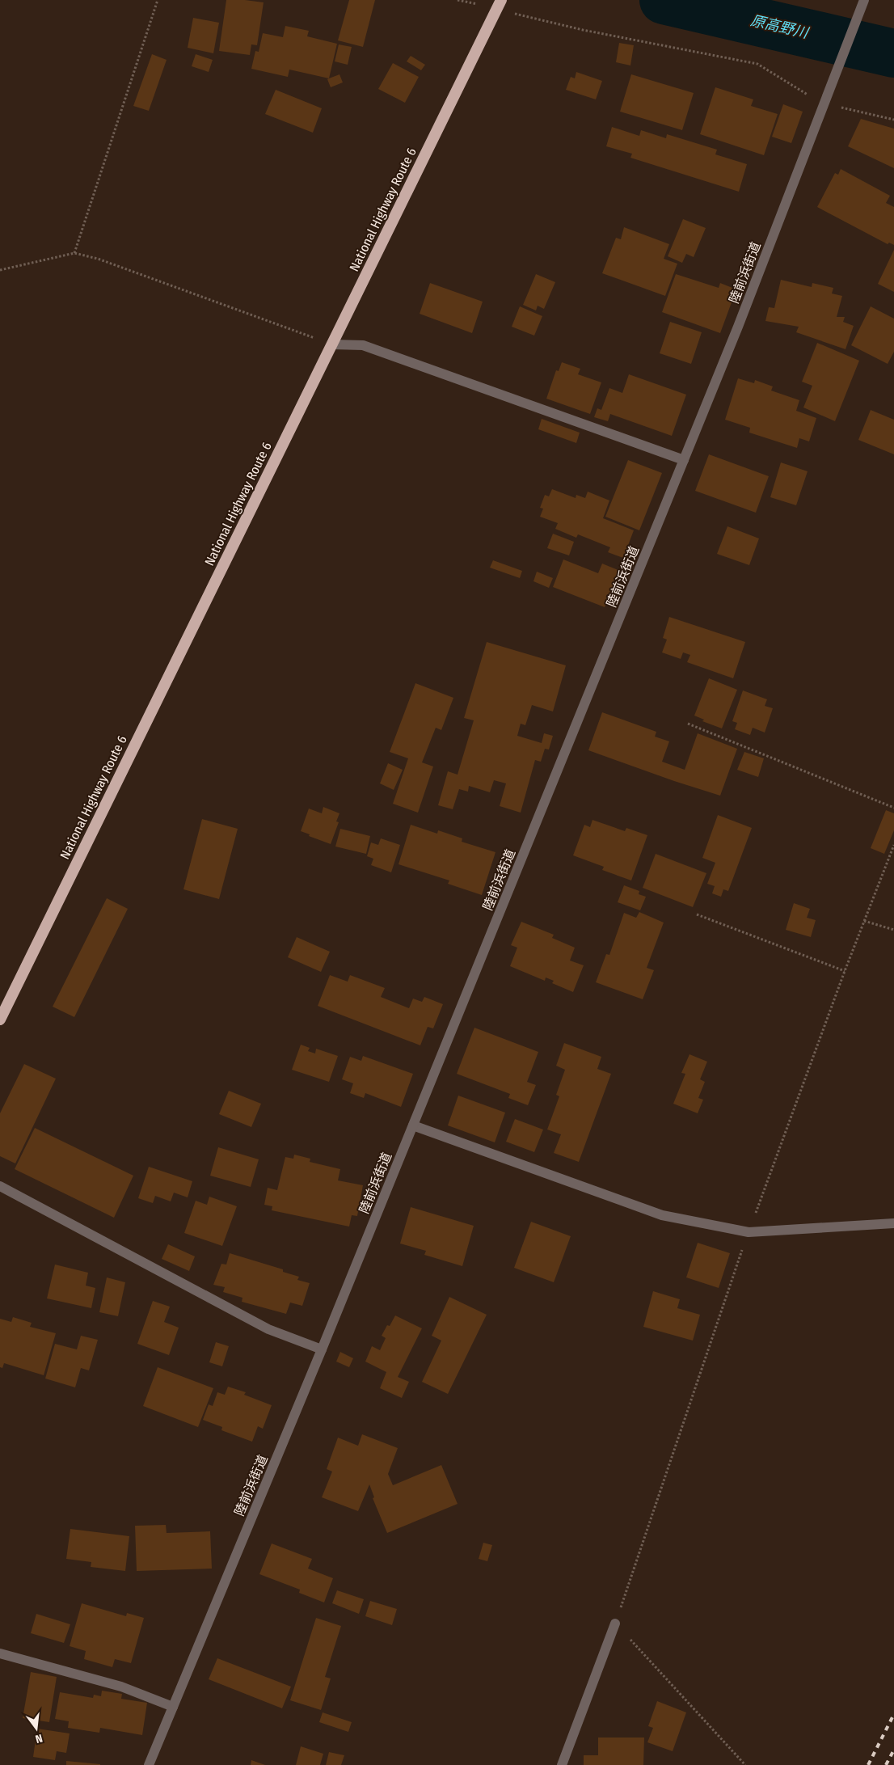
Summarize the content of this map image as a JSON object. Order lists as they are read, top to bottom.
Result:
{
  "streets": {
    "highway": ["National Highway Route 6"],
    "street": ["陸前浜街道"]
  },
  "water": ["原高野川"],
  "north": "bottom"
}
